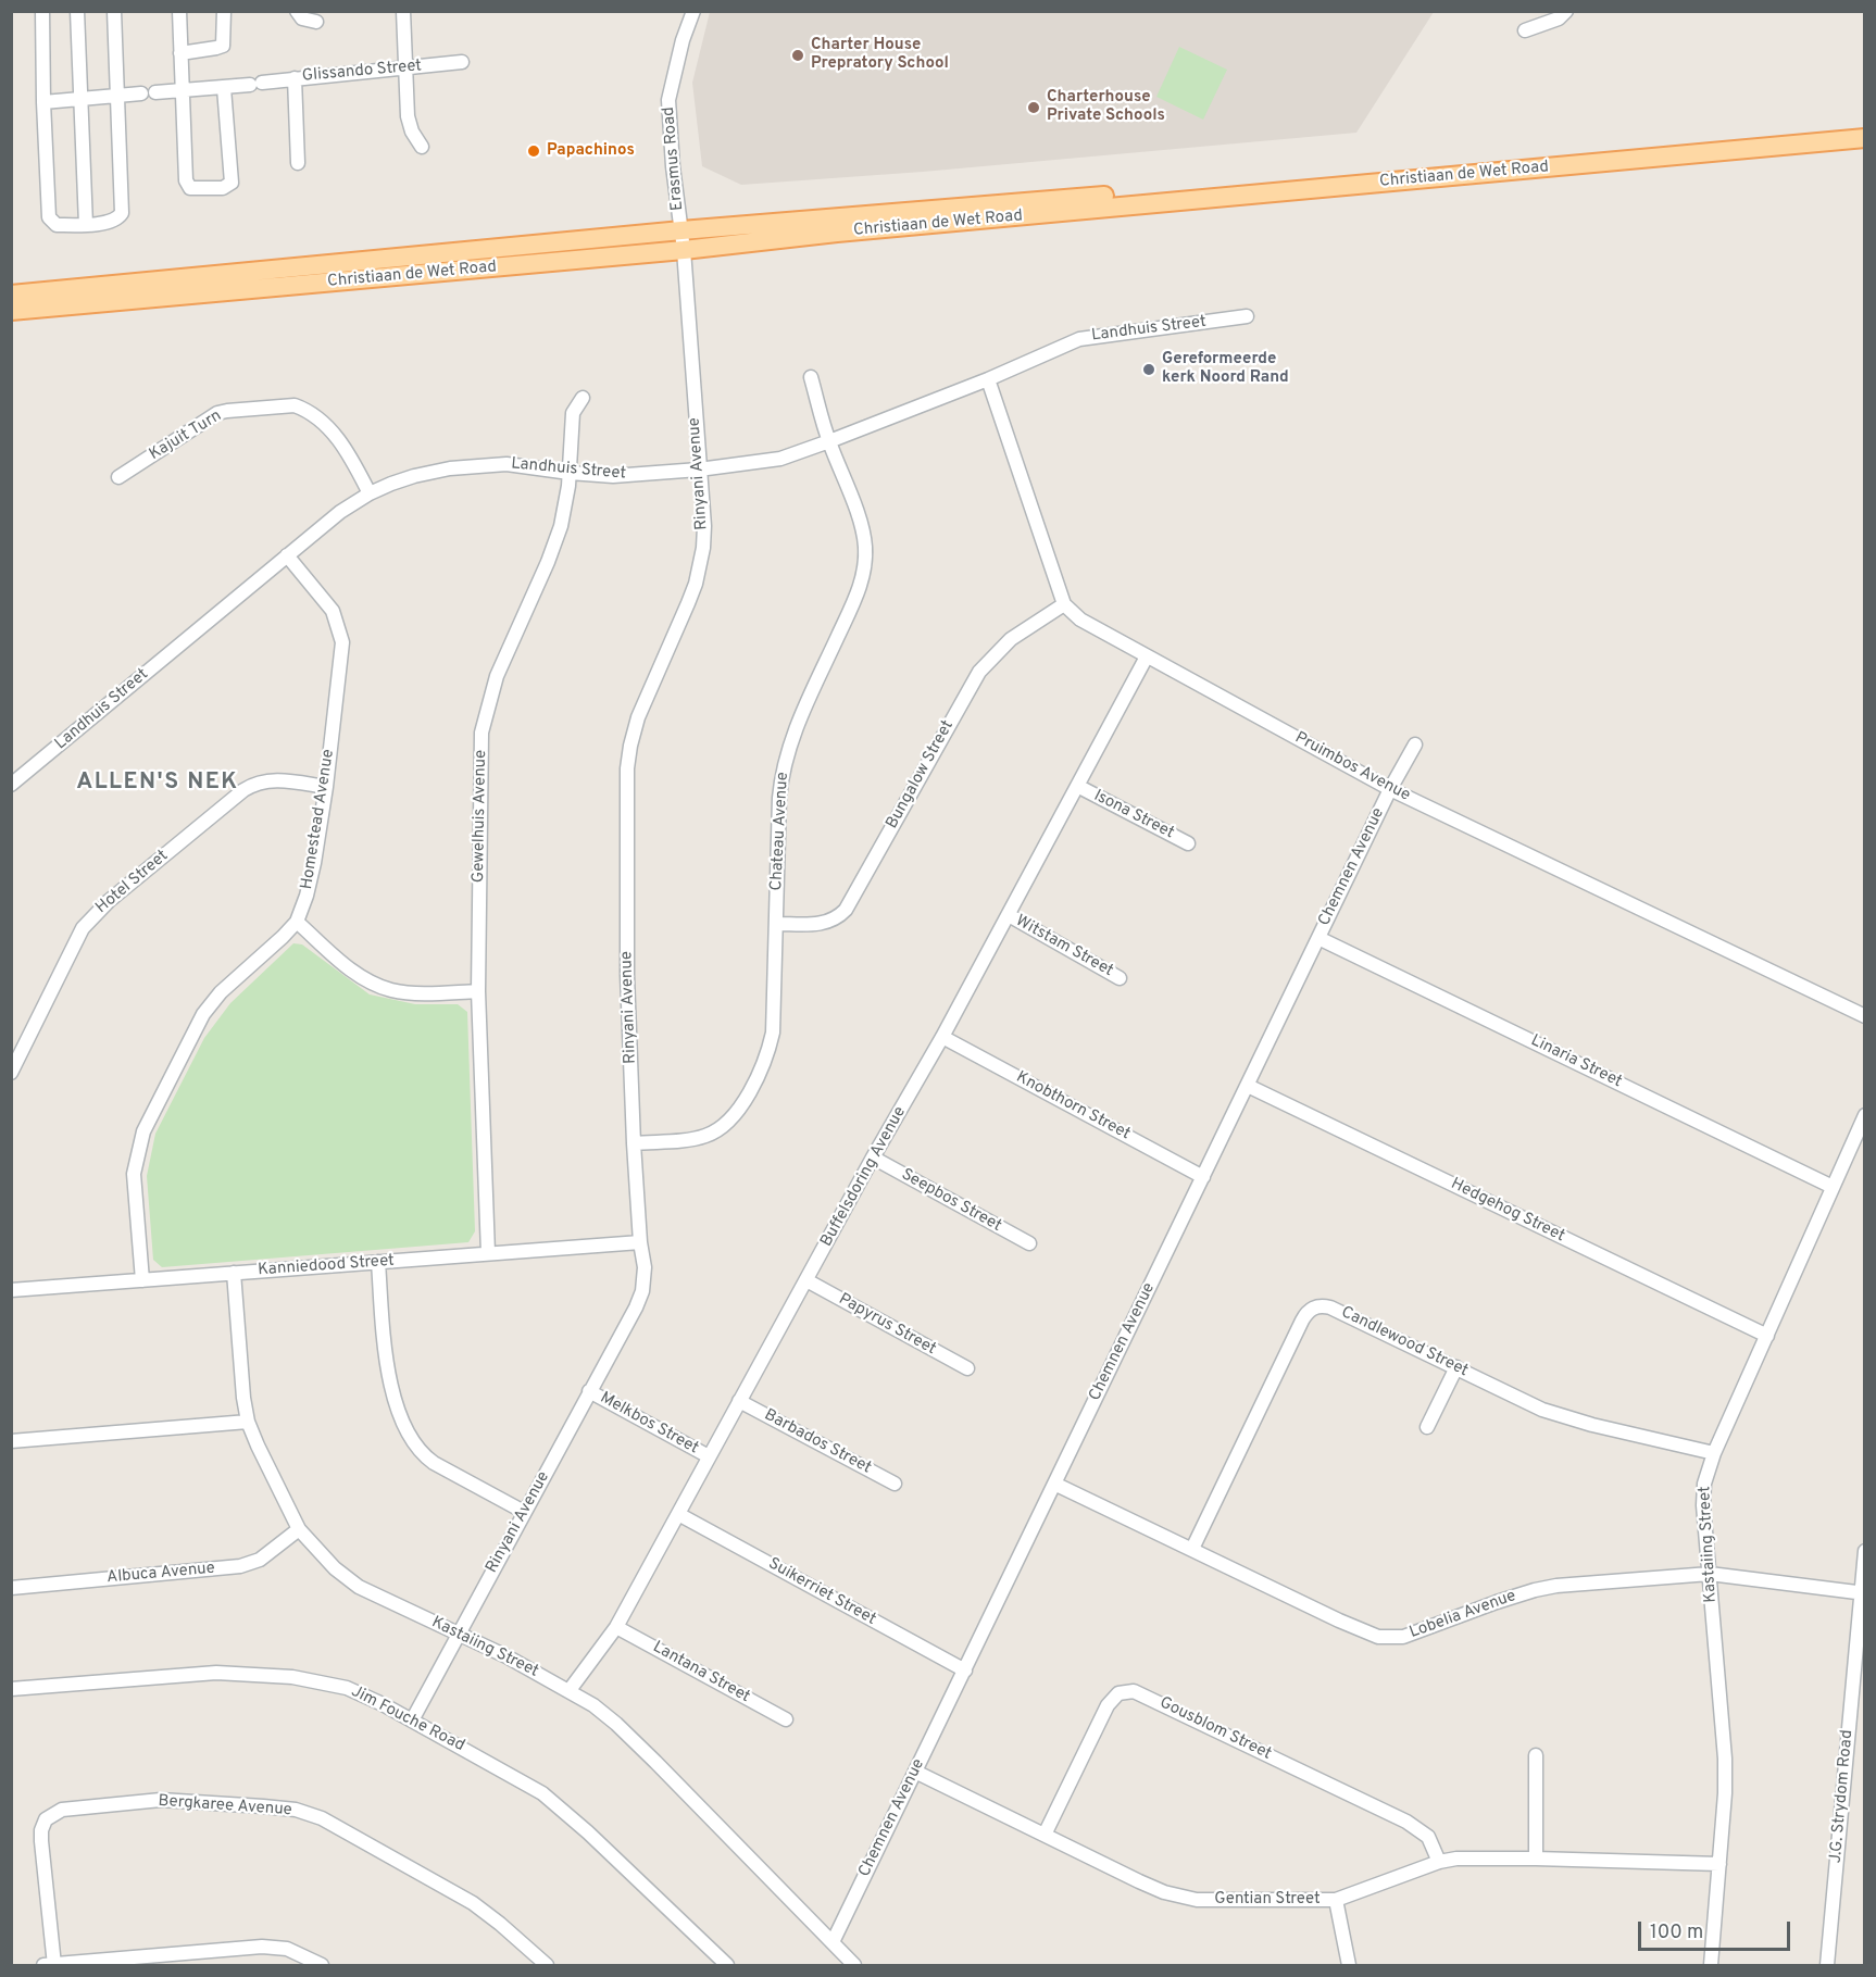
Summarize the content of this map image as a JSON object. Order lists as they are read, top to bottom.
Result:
{
  "streets": {
    "main road": ["Christiaan de Wet Road"],
    "street": [
      "Glissando Street",
      "Erasmus Road",
      "Landhuis Street",
      "Kajuit Turn",
      "Rinyani Avenue",
      "Pruimbos Avenue",
      "Bungalow Street",
      "Isona Street",
      "Gewelhuis Avenue",
      "Homestead Avenue",
      "Chateau Avenue",
      "Chemnen Avenue",
      "Hotel Street",
      "Witstam Street",
      "Linaria Street",
      "Knobthorn Street",
      "Buffelsdoring Avenue",
      "Seepbos Street",
      "Hedgehog Street",
      "Kanniedood Street",
      "Papyrus Street",
      "Candlewood Street",
      "Melkbos Street",
      "Barbados Street",
      "Kastaiing Street",
      "Albuca Avenue",
      "Suikerriet Street",
      "Lobelia Avenue",
      "Lantana Street",
      "Jim Fouche Road",
      "Gousblom Street",
      "J.G. Strydom Road",
      "Bergkaree Avenue",
      "Gentian Street"
    ]
  },
  "crossings": [
    ["Erasmus Road", "Christiaan de Wet Road"],
    ["Erasmus Road", "Rinyani Avenue"],
    ["Christiaan de Wet Road", "Rinyani Avenue"],
    ["Landhuis Street", "Kajuit Turn"],
    ["Landhuis Street", "Rinyani Avenue"],
    ["Landhuis Street", "Gewelhuis Avenue"],
    ["Landhuis Street", "Homestead Avenue"],
    ["Landhuis Street", "Chateau Avenue"],
    ["Rinyani Avenue", "Chateau Avenue"],
    ["Rinyani Avenue", "Kanniedood Street"],
    ["Rinyani Avenue", "Melkbos Street"],
    ["Rinyani Avenue", "Kastaiing Street"],
    ["Rinyani Avenue", "Jim Fouche Road"],
    ["Pruimbos Avenue", "Bungalow Street"],
    ["Pruimbos Avenue", "Chemnen Avenue"],
    ["Pruimbos Avenue", "Buffelsdoring Avenue"],
    ["Bungalow Street", "Chateau Avenue"],
    ["Isona Street", "Buffelsdoring Avenue"],
    ["Gewelhuis Avenue", "Kanniedood Street"],
    ["Homestead Avenue", "Hotel Street"],
    ["Homestead Avenue", "Kanniedood Street"],
    ["Chemnen Avenue", "Linaria Street"],
    ["Chemnen Avenue", "Knobthorn Street"],
    ["Chemnen Avenue", "Hedgehog Street"],
    ["Chemnen Avenue", "Kastaiing Street"],
    ["Chemnen Avenue", "Suikerriet Street"],
    ["Chemnen Avenue", "Lobelia Avenue"],
    ["Chemnen Avenue", "Gentian Street"],
    ["Witstam Street", "Buffelsdoring Avenue"],
    ["Linaria Street", "Kastaiing Street"],
    ["Knobthorn Street", "Buffelsdoring Avenue"],
    ["Buffelsdoring Avenue", "Seepbos Street"],
    ["Buffelsdoring Avenue", "Papyrus Street"],
    ["Buffelsdoring Avenue", "Melkbos Street"],
    ["Buffelsdoring Avenue", "Barbados Street"],
    ["Buffelsdoring Avenue", "Kastaiing Street"],
    ["Buffelsdoring Avenue", "Suikerriet Street"],
    ["Buffelsdoring Avenue", "Lantana Street"],
    ["Hedgehog Street", "Kastaiing Street"],
    ["Kanniedood Street", "Kastaiing Street"],
    ["Candlewood Street", "Kastaiing Street"],
    ["Candlewood Street", "Lobelia Avenue"],
    ["Kastaiing Street", "Albuca Avenue"],
    ["Kastaiing Street", "Lobelia Avenue"],
    ["Kastaiing Street", "Gentian Street"],
    ["Lobelia Avenue", "J.G. Strydom Road"],
    ["Gousblom Street", "Gentian Street"]
  ],
  "districts": ["ALLEN'S NEK"],
  "places": [
    "Charter House Prepratory School",
    "Charterhouse Private Schools",
    "Papachinos",
    "Gereformeerde kerk Noord Rand"
  ],
  "scale_bar": "100 m"
}
